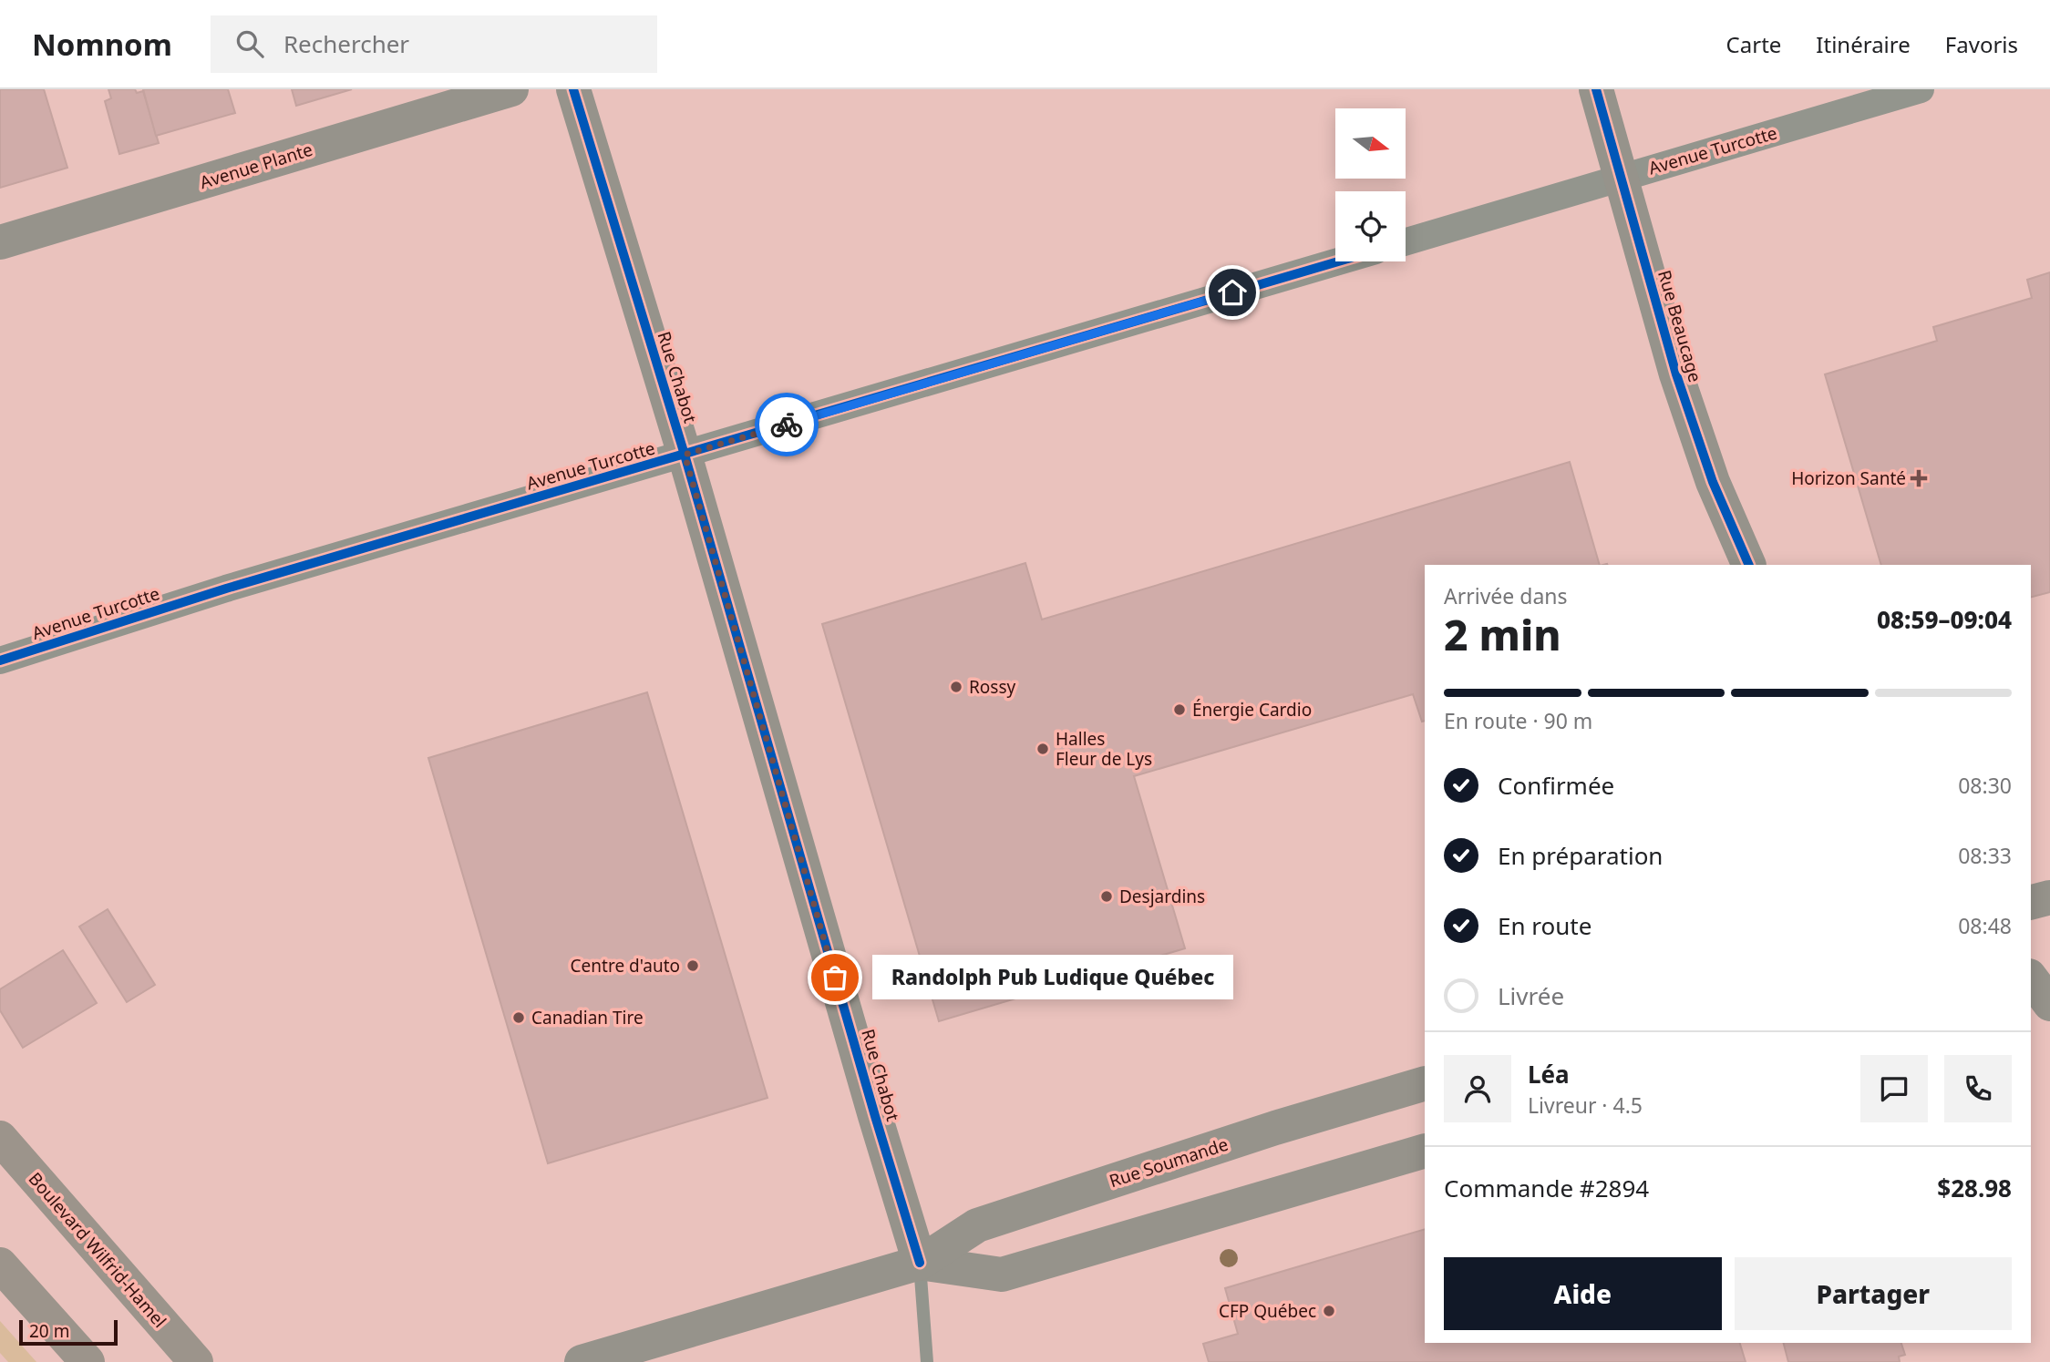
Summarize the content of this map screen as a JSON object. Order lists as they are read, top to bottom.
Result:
{
  "streets": {
    "main road": ["Boulevard Wilfrid-Hamel"],
    "street": [
      "Avenue Turcotte",
      "Avenue Plante",
      "Rue Beaucage",
      "Rue Chabot",
      "Rue Soumande"
    ]
  },
  "crossings": [
    ["Avenue Turcotte", "Rue Beaucage"],
    ["Avenue Turcotte", "Rue Chabot"],
    ["Rue Chabot", "Rue Soumande"]
  ],
  "places": {
    "health": ["Horizon Santé"],
    "other": [
      "Rossy",
      "Énergie Cardio",
      "Halles Fleur de Lys",
      "Desjardins",
      "Centre d'auto",
      "Randolph Pub Ludique Québec",
      "Canadian Tire",
      "CFP Québec"
    ]
  },
  "scale_bar": "20 m",
  "north": "right",
  "page": {
    "header": "Nomnom",
    "search": "Rechercher",
    "nav": ["Carte", "Itinéraire", "Favoris"],
    "heading": ["2 min", "Arrivée dans", "08:59–09:04"],
    "panel": [
      "Léa",
      "Livreur · 4.5",
      "Commande #2894",
      "$28.98"
    ],
    "bar": "En route · 90 m",
    "list": [
      ["Confirmée", "08:30"],
      ["En préparation", "08:33"],
      ["En route", "08:48"],
      "Livrée"
    ],
    "bubble": "Randolph Pub Ludique Québec",
    "buttons": ["Aide", "Partager"],
    "scale": "20 m"
  }
}
